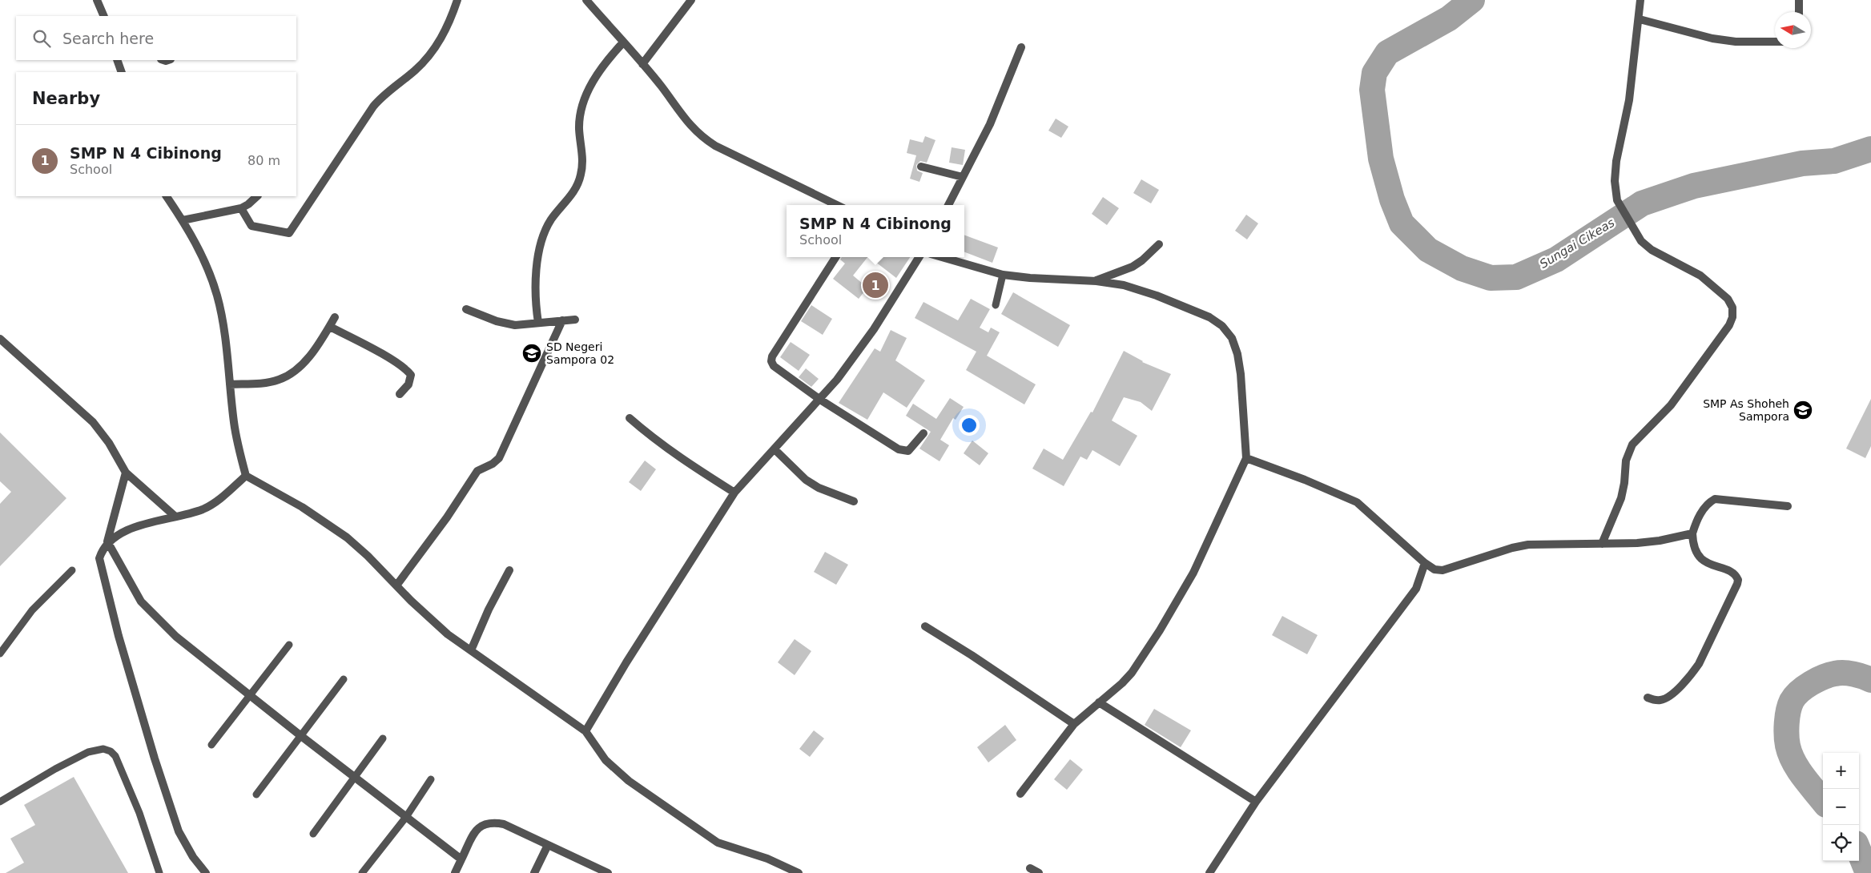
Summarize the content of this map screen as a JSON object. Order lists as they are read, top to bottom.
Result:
{
  "water": ["Sungai Cikeas"],
  "places": {
    "school or university": ["SD Negeri Sampora 02", "SMP As Shoheh Sampora"]
  },
  "north": "left",
  "page": {
    "search": "Search here",
    "heading": "Nearby",
    "list": [
      {
        "mark": "1",
        "name": "SMP N 4 Cibinong",
        "note": "School",
        "value": "80 m"
      }
    ],
    "popup": ["SMP N 4 Cibinong", "School"],
    "pins": "1",
    "map_buttons": ["+", "−"]
  }
}
